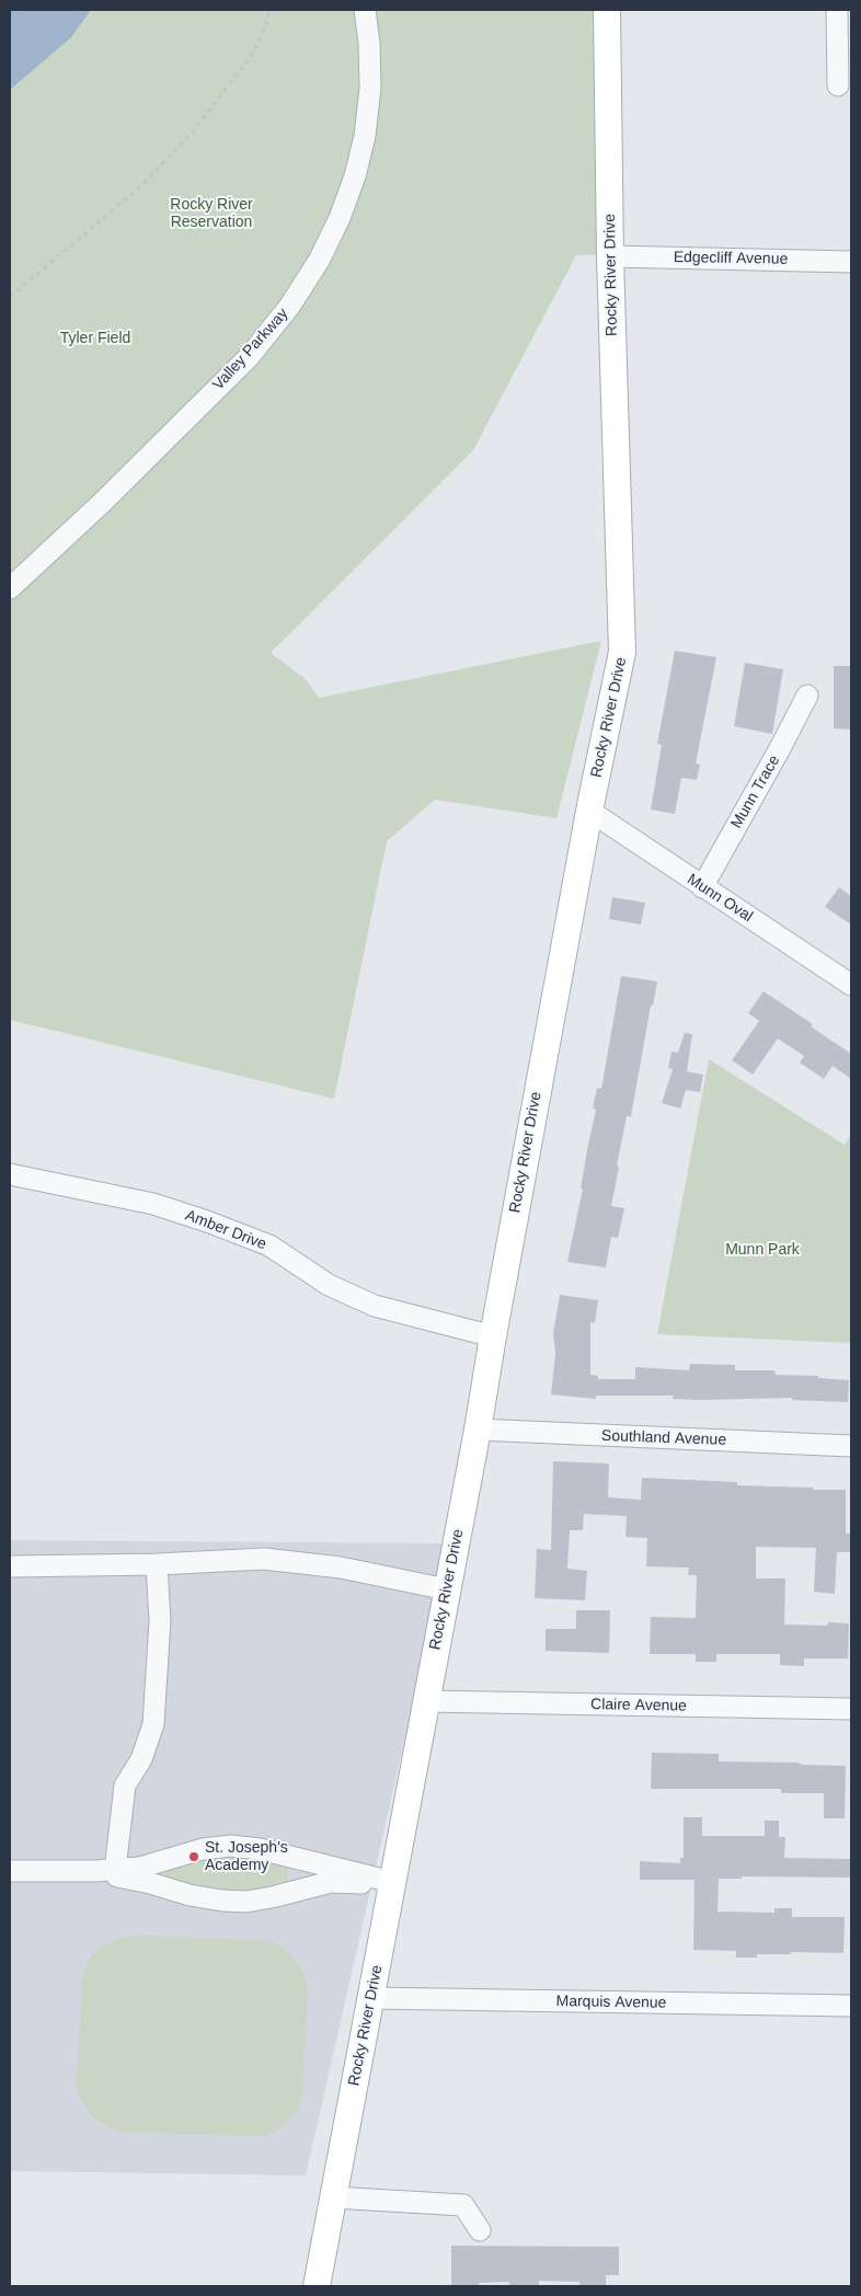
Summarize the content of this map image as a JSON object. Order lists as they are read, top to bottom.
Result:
{
  "streets": {
    "main road": ["Rocky River Drive"],
    "street": [
      "Edgecliff Avenue",
      "Valley Parkway",
      "Munn Trace",
      "Munn Oval",
      "Amber Drive",
      "Southland Avenue",
      "Claire Avenue",
      "Marquis Avenue"
    ]
  },
  "crossings": [
    ["Edgecliff Avenue", "Rocky River Drive"],
    ["Rocky River Drive", "Munn Oval"],
    ["Rocky River Drive", "Amber Drive"],
    ["Rocky River Drive", "Southland Avenue"],
    ["Rocky River Drive", "Claire Avenue"],
    ["Rocky River Drive", "Marquis Avenue"],
    ["Munn Trace", "Munn Oval"]
  ],
  "parks": ["Rocky River Reservation", "Tyler Field", "Munn Park"],
  "places": ["St. Joseph's Academy"]
}
